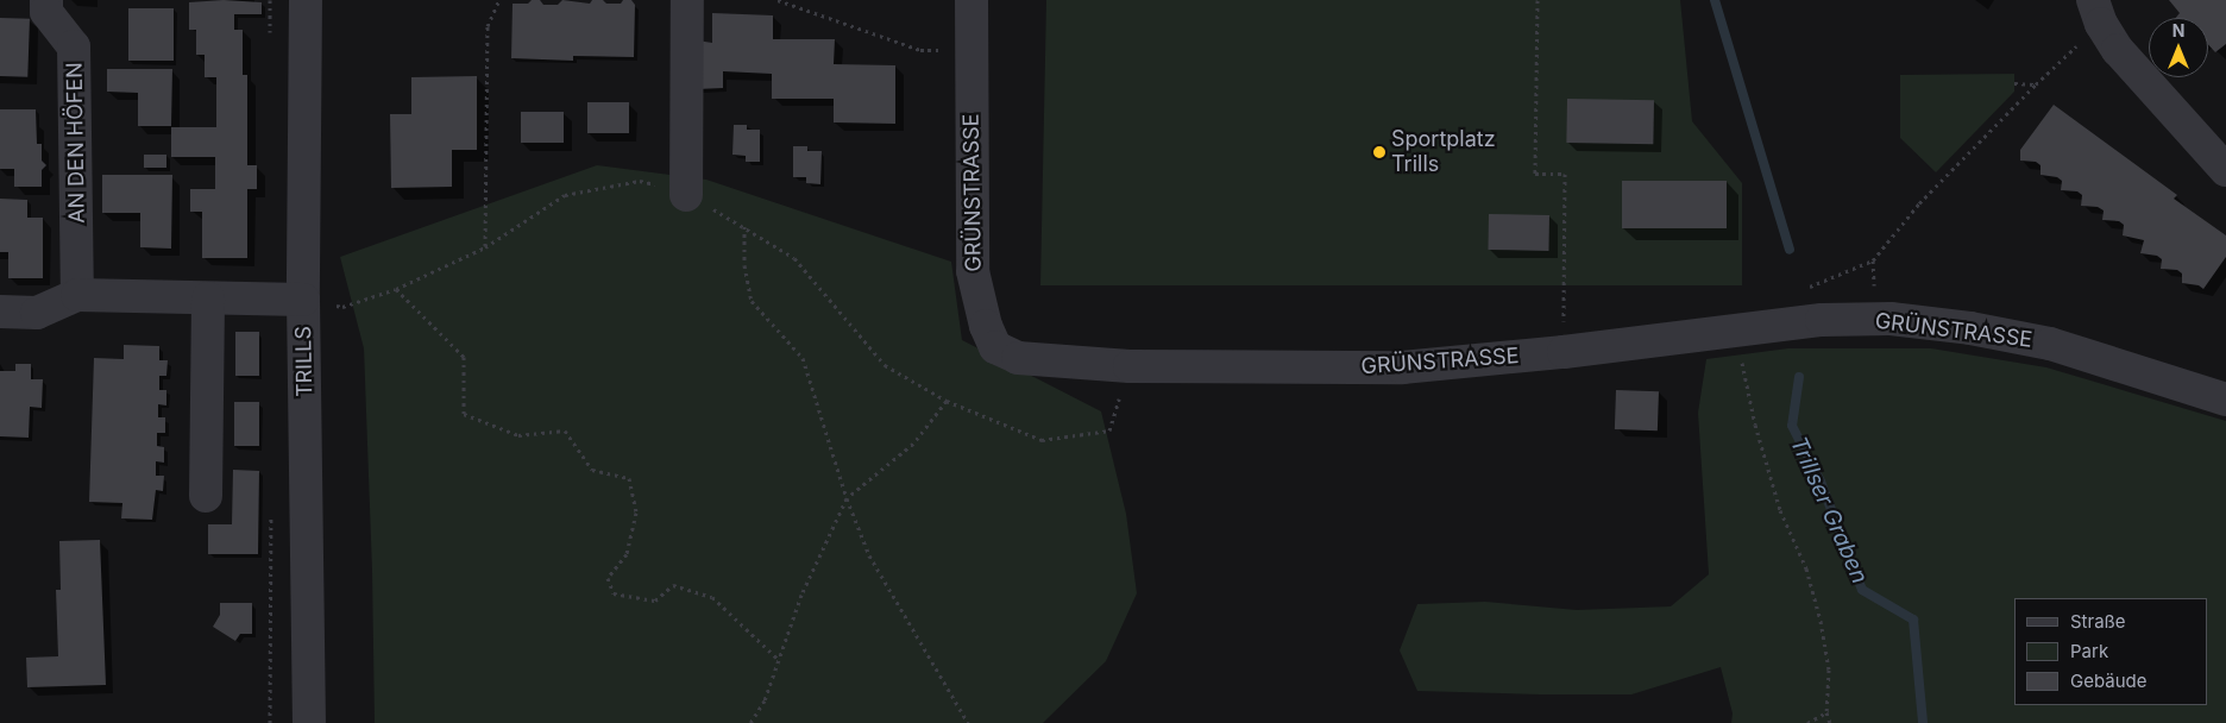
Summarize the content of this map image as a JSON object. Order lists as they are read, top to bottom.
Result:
{
  "streets": {
    "street": ["AN DEN HÖFEN", "GRÜNSTRASSE", "TRILLS"]
  },
  "water": ["Trillser Graben"],
  "places": ["Sportplatz Trills"],
  "legend": ["Straße", "Park", "Gebäude"],
  "north": "top"
}
